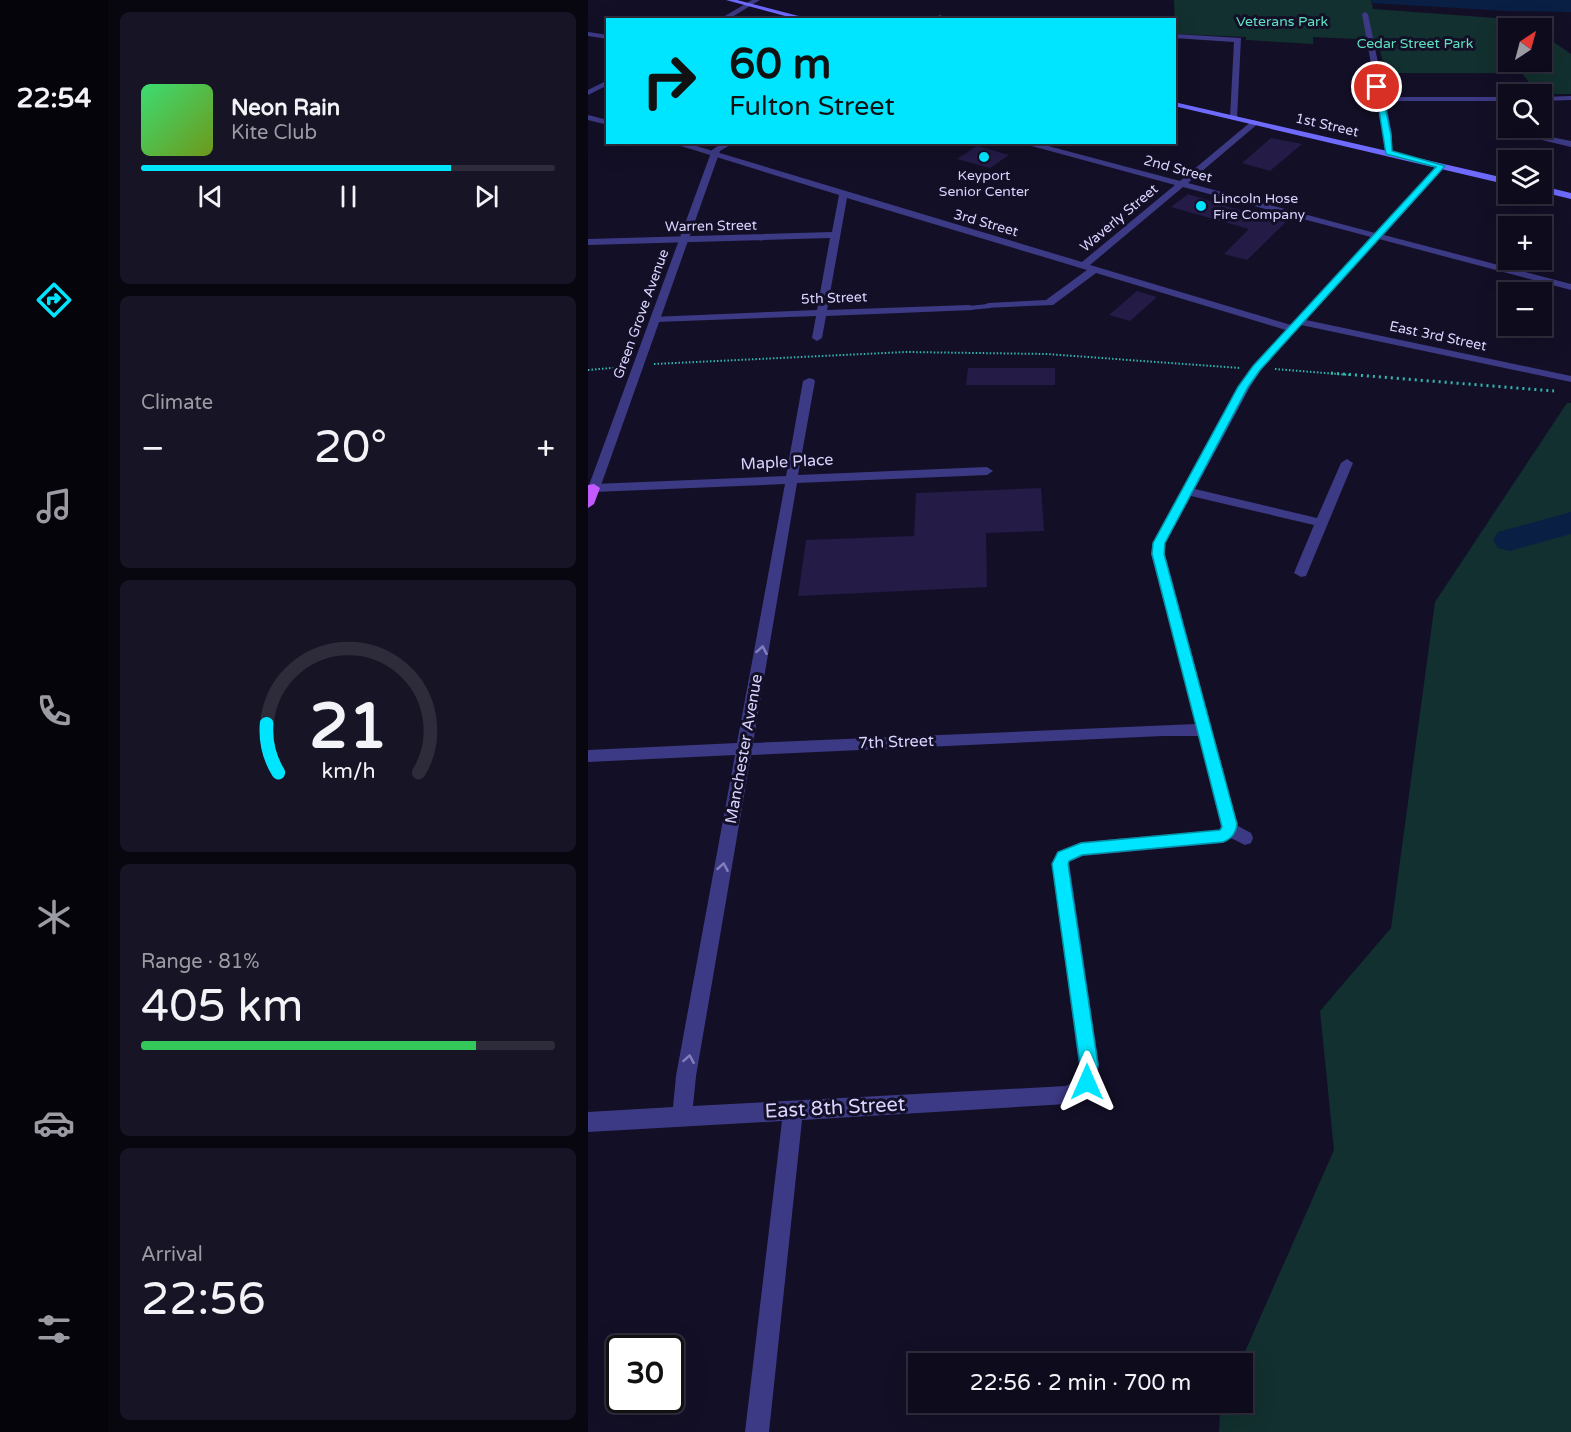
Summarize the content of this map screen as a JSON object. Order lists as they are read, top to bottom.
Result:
{
  "streets": {
    "main road": ["1st Street", "Green Grove Avenue"],
    "street": [
      "2nd Street",
      "Waverly Street",
      "3rd Street",
      "Warren Street",
      "5th Street",
      "East 3rd Street",
      "Maple Place",
      "7th Street",
      "Manchester Avenue",
      "East 8th Street"
    ]
  },
  "crossings": [
    ["1st Street", "Waverly Street"],
    ["2nd Street", "Waverly Street"],
    ["Waverly Street", "3rd Street"],
    ["Waverly Street", "5th Street"],
    ["3rd Street", "Green Grove Avenue"],
    ["3rd Street", "East 3rd Street"],
    ["Warren Street", "Green Grove Avenue"],
    ["5th Street", "Green Grove Avenue"],
    ["Green Grove Avenue", "Maple Place"],
    ["Maple Place", "Manchester Avenue"],
    ["7th Street", "Manchester Avenue"],
    ["Manchester Avenue", "East 8th Street"]
  ],
  "one_way": ["Manchester Avenue"],
  "parks": ["Veterans Park", "Cedar Street Park"],
  "places": ["Keyport Senior Center", "Lincoln Hose Fire Company"],
  "north": "top right",
  "page": {
    "tabs": "22:54",
    "map_buttons": ["+", "−"],
    "turn": ["60 m", "Fulton Street"],
    "song": ["Neon Rain", "Kite Club"],
    "tile": [
      "Climate",
      ["Range · 81%", "405 km"],
      ["Arrival", "22:56"]
    ],
    "heat": ["−", "20°", "+"],
    "limit": "30",
    "trip": "22:56 · 2 min · 700 m",
    "gauge": ["21", "km/h"]
  }
}
